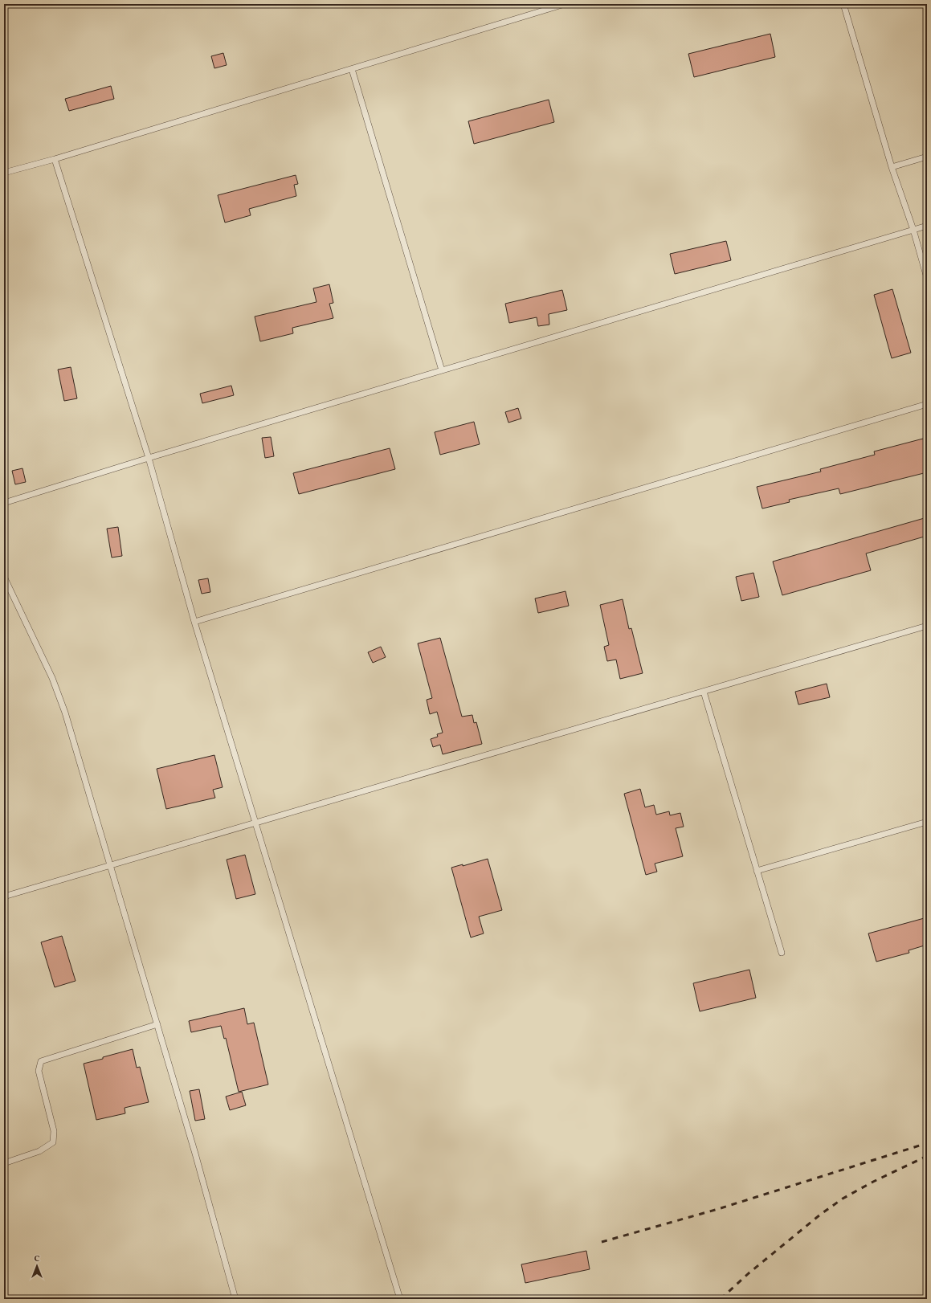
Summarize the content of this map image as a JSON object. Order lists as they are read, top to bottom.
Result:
{
  "north": "top"
}
